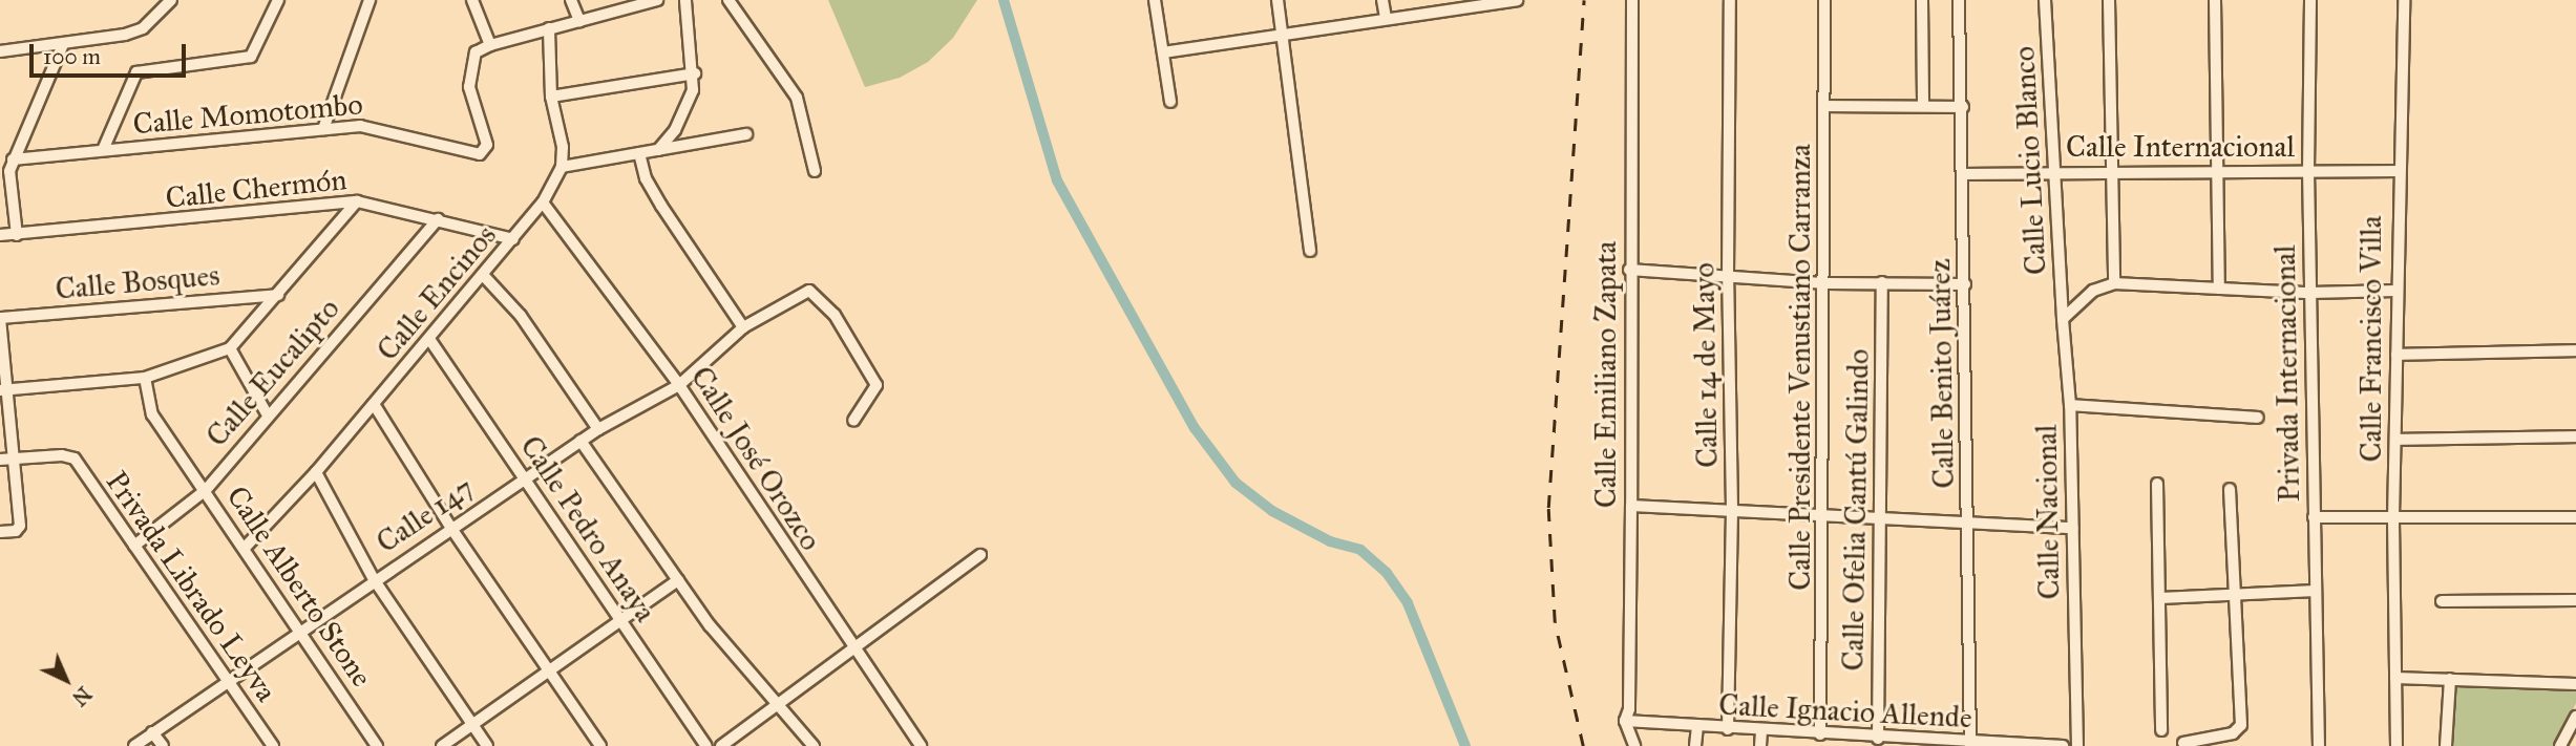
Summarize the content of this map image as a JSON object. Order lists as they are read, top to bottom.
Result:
{
  "streets": {
    "street": [
      "Calle Momotombo",
      "Calle Internacional",
      "Calle Lucio Blanco",
      "Calle Chermón",
      "Calle Bosques",
      "Calle Encinos",
      "Calle Francisco Villa",
      "Calle 14 de Mayo",
      "Calle Presidente Venustiano Carranza",
      "Calle Eucalipto",
      "Calle Benito Juárez",
      "Privada Internacional",
      "Calle Emiliano Zapata",
      "Calle José Orozco",
      "Calle Ofelia Cantú Galindo",
      "Calle Nacional",
      "Calle 147",
      "Calle Pedro Anaya",
      "Privada Librado Leyva",
      "Calle Alberto Stone",
      "Calle Ignacio Allende"
    ]
  },
  "crossings": [
    ["Calle Internacional", "Calle Lucio Blanco"],
    ["Calle Internacional", "Calle Francisco Villa"],
    ["Calle Internacional", "Calle Benito Juárez"],
    ["Calle Internacional", "Privada Internacional"],
    ["Calle Lucio Blanco", "Calle Nacional"],
    ["Calle Chermón", "Calle Encinos"],
    ["Calle Chermón", "Calle Eucalipto"],
    ["Calle Encinos", "Calle José Orozco"],
    ["Calle Encinos", "Calle Pedro Anaya"],
    ["Calle Encinos", "Calle Alberto Stone"],
    ["Calle 14 de Mayo", "Calle Ignacio Allende"],
    ["Calle Presidente Venustiano Carranza", "Calle Ignacio Allende"],
    ["Calle Eucalipto", "Privada Librado Leyva"],
    ["Calle Eucalipto", "Calle Alberto Stone"],
    ["Calle Benito Juárez", "Calle Ignacio Allende"],
    ["Calle Emiliano Zapata", "Calle Ignacio Allende"],
    ["Calle José Orozco", "Calle 147"],
    ["Calle Ofelia Cantú Galindo", "Calle Ignacio Allende"],
    ["Calle 147", "Calle Pedro Anaya"],
    ["Calle 147", "Privada Librado Leyva"],
    ["Calle 147", "Calle Alberto Stone"]
  ],
  "scale_bar": "100 m",
  "north": "bottom right"
}
